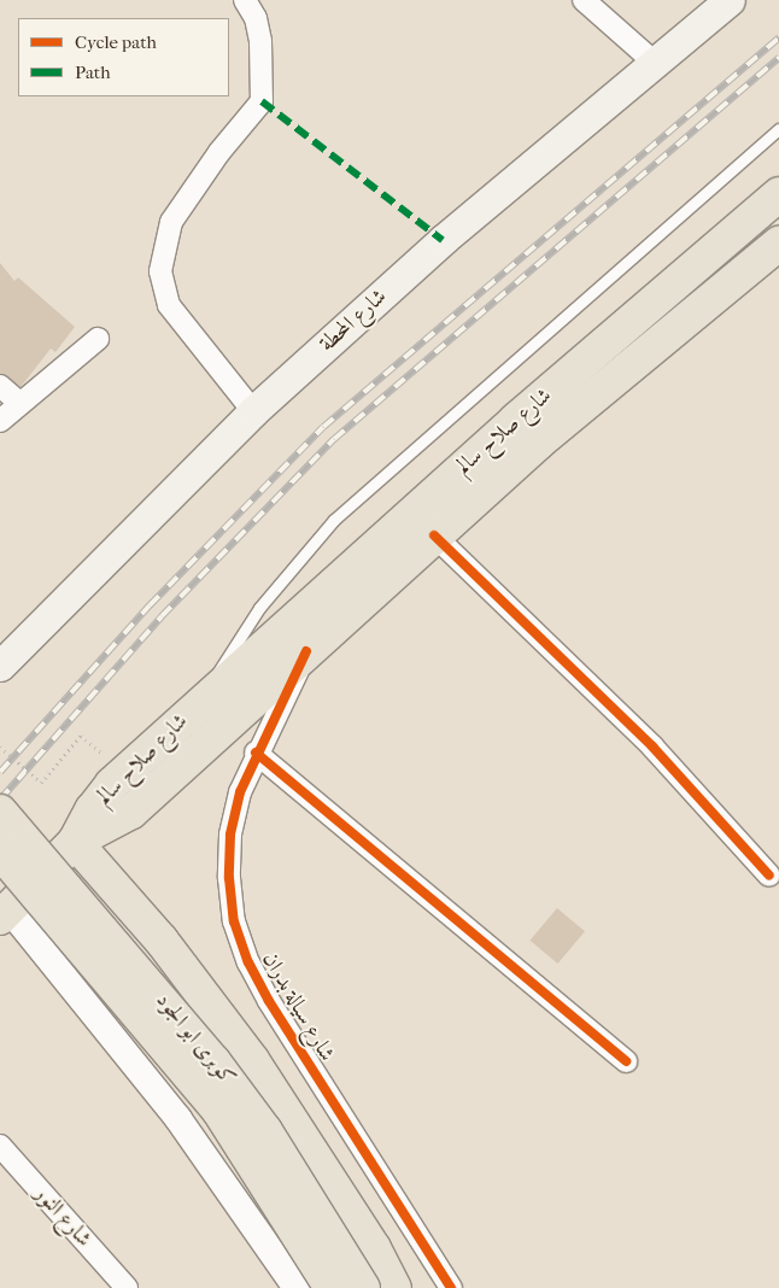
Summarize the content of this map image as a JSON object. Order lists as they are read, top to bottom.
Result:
{
  "streets": {
    "main road": ["شارع المحطة", "شارع صلاح سالم", "كوبرى ابو الجود"],
    "street": ["شارع سيالة بدران", "شارع النور"]
  },
  "crossings": [
    ["شارع صلاح سالم", "شارع سيالة بدران"]
  ],
  "legend": ["Cycle path", "Path"]
}
